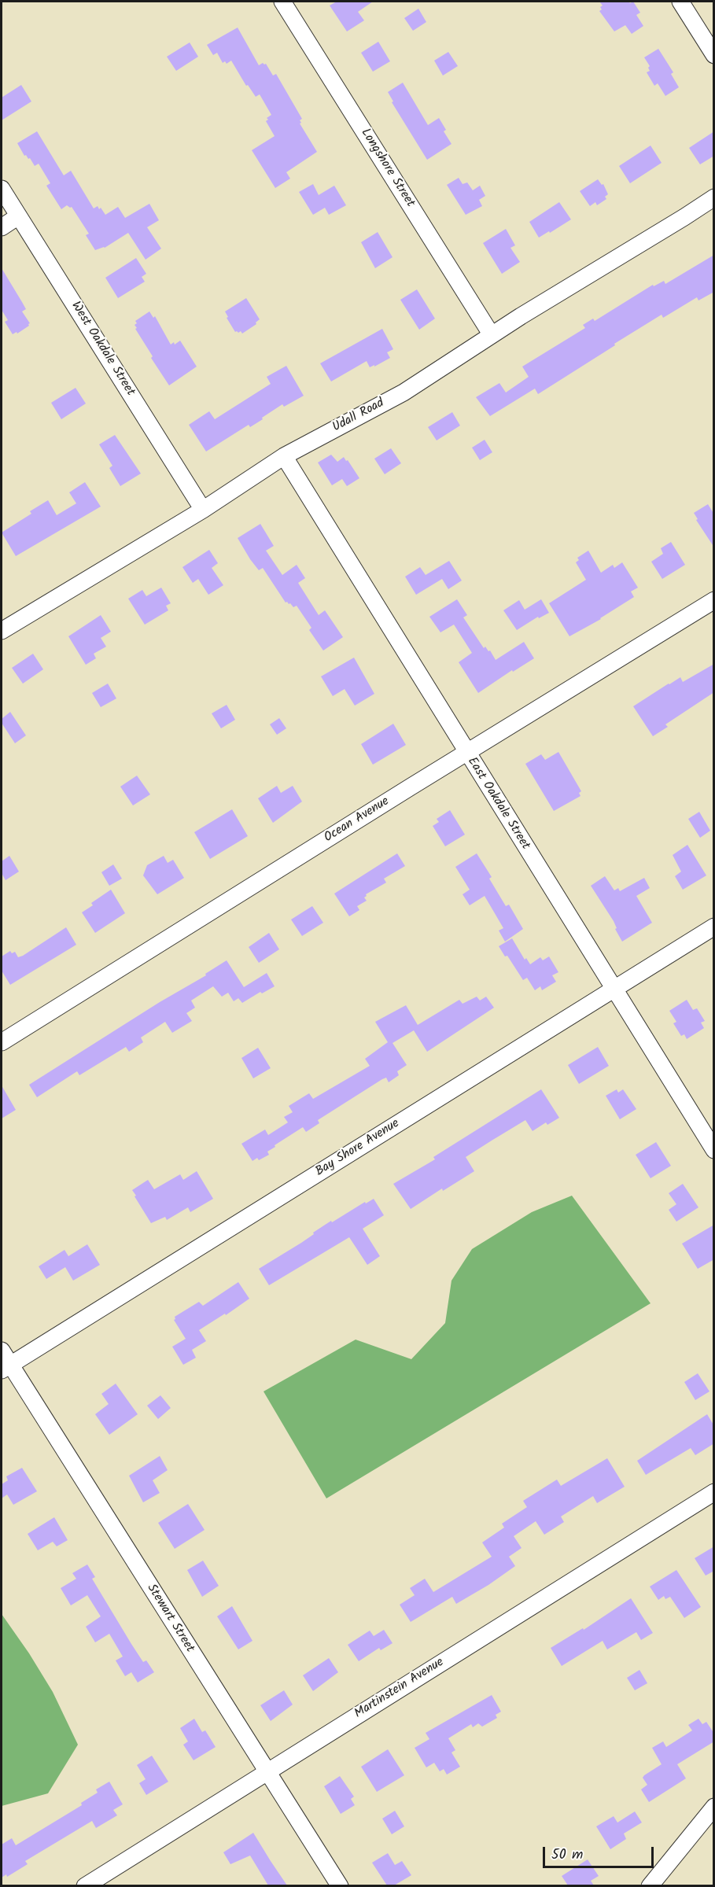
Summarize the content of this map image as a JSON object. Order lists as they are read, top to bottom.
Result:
{
  "streets": {
    "street": [
      "Longshore Street",
      "West Oakdale Street",
      "Udall Road",
      "East Oakdale Street",
      "Ocean Avenue",
      "Bay Shore Avenue",
      "Stewart Street",
      "Martinstein Avenue"
    ]
  },
  "crossings": [
    ["Longshore Street", "Udall Road"],
    ["West Oakdale Street", "Udall Road"],
    ["Udall Road", "East Oakdale Street"],
    ["East Oakdale Street", "Ocean Avenue"],
    ["East Oakdale Street", "Bay Shore Avenue"],
    ["Bay Shore Avenue", "Stewart Street"],
    ["Stewart Street", "Martinstein Avenue"]
  ],
  "scale_bar": "50 m"
}
